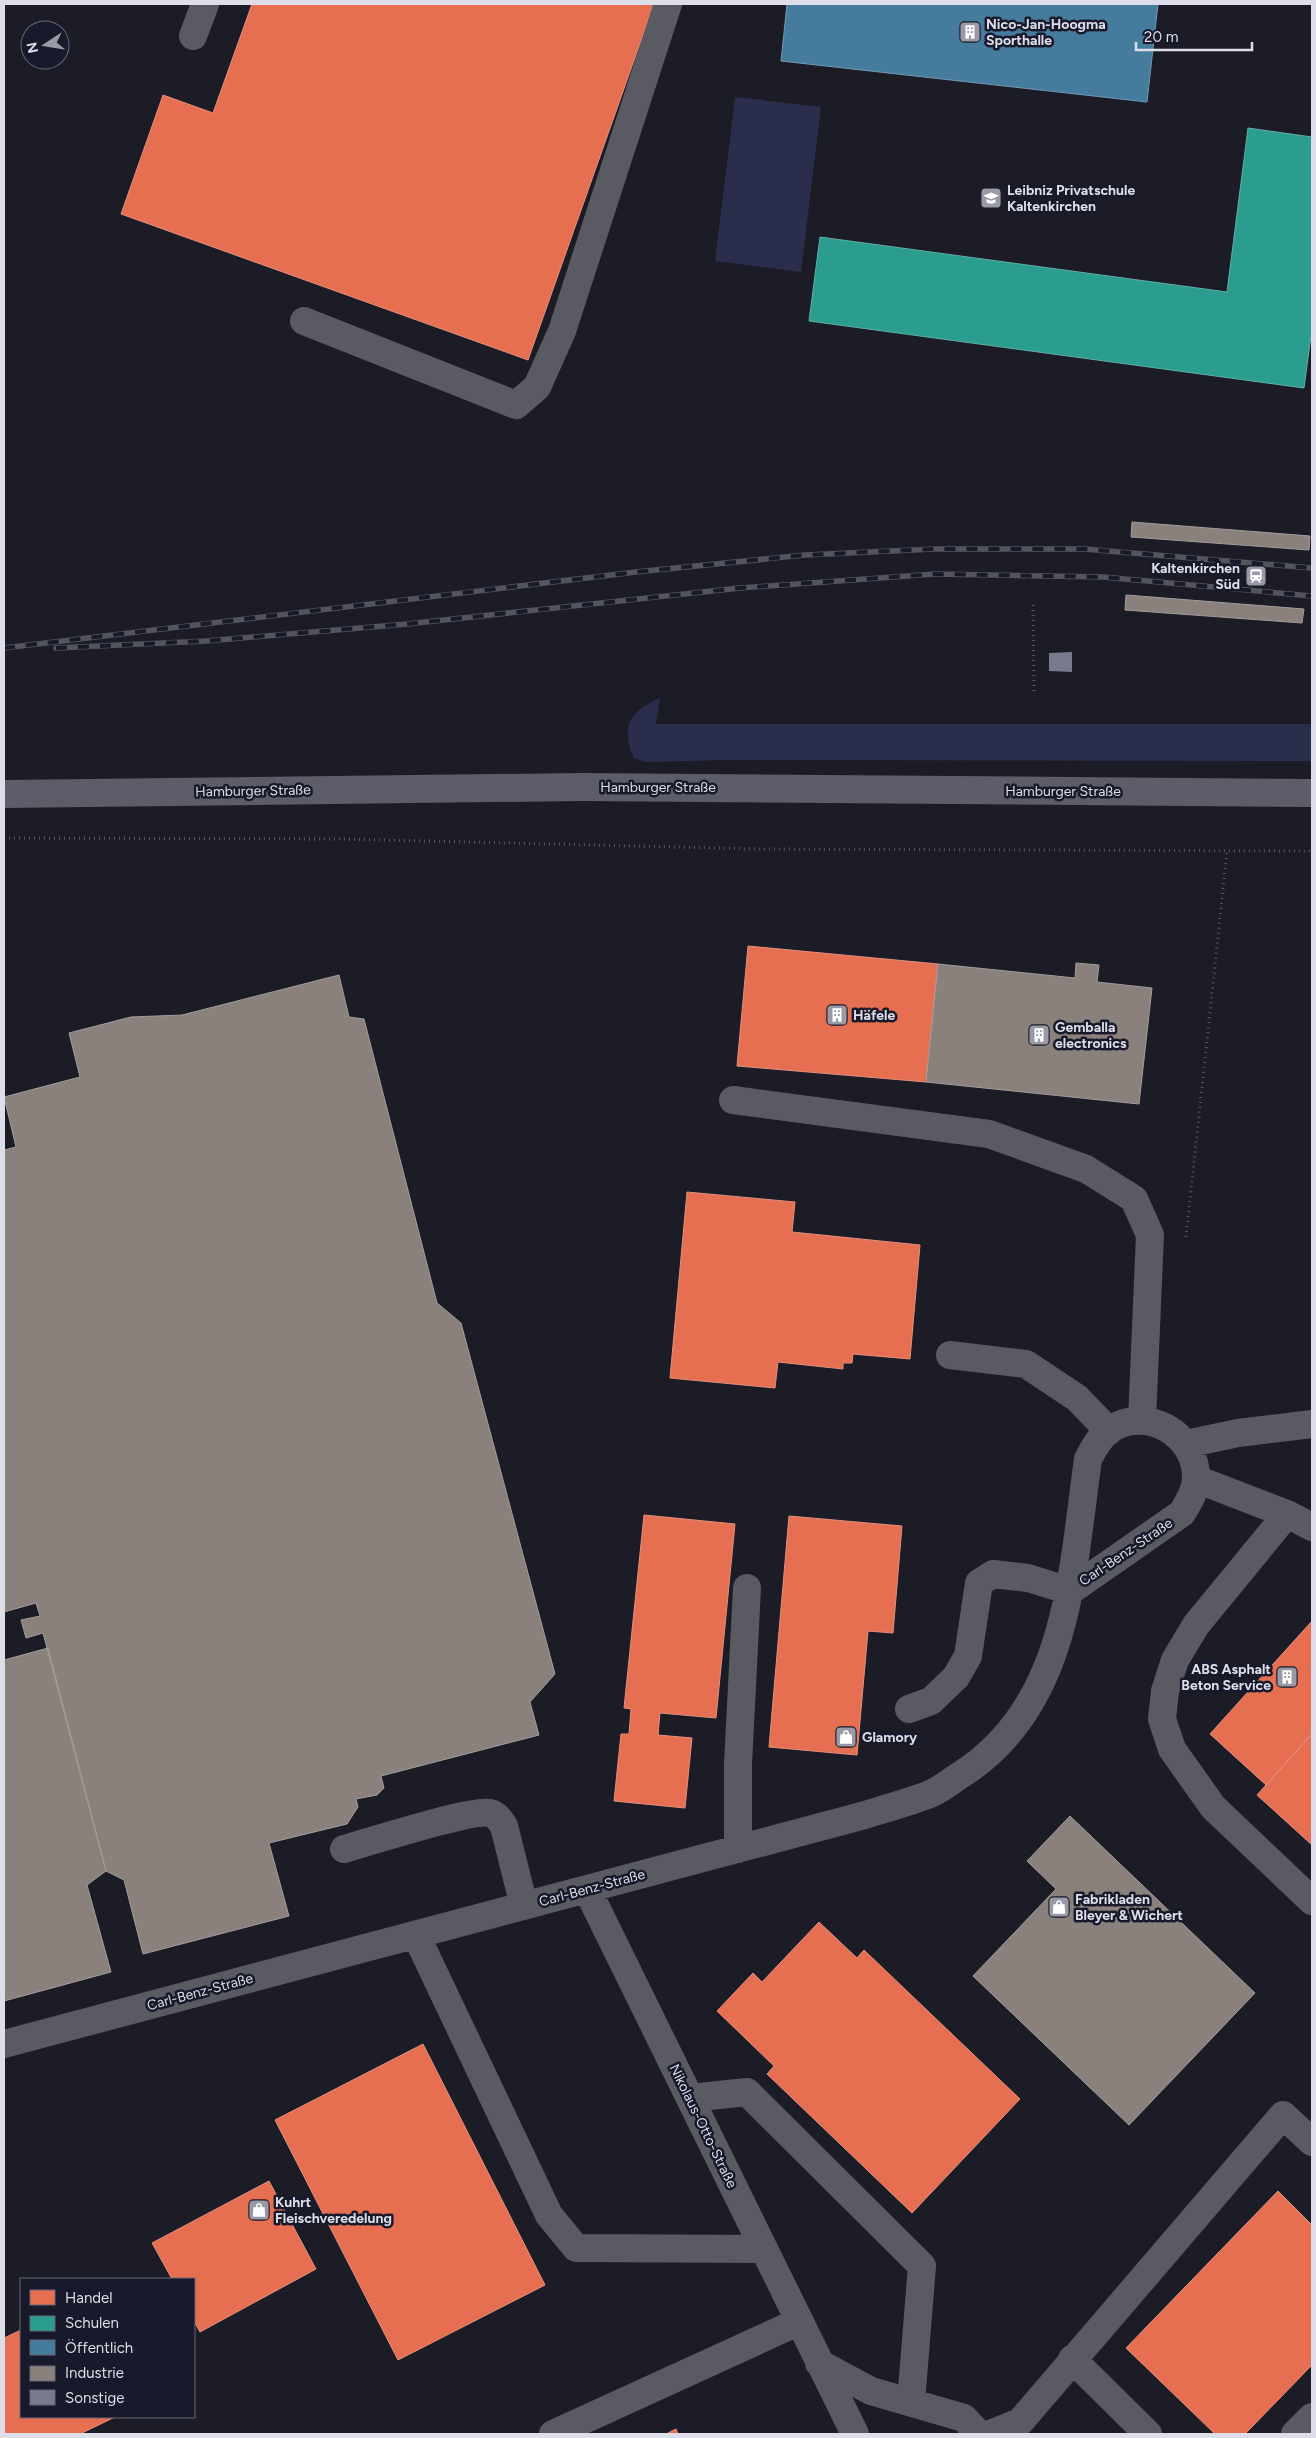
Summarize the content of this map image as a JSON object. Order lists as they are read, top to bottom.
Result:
{
  "streets": {
    "main road": ["Hamburger Straße"],
    "street": ["Carl-Benz-Straße", "Nikolaus-Otto-Straße"]
  },
  "crossings": [
    ["Carl-Benz-Straße", "Nikolaus-Otto-Straße"]
  ],
  "places": {
    "building": [
      "Nico-Jan-Hoogma Sporthalle",
      "Häfele",
      "Gemballa electronics",
      "ABS Asphalt Beton Service"
    ],
    "school or university": ["Leibniz Privatschule Kaltenkirchen"],
    "station": ["Kaltenkirchen Süd"],
    "shop": ["Glamory", "Fabrikladen Bleyer & Wichert", "Kuhrt Fleischveredelung"]
  },
  "legend": [
    "Handel",
    "Schulen",
    "Öffentlich",
    "Industrie",
    "Sonstige"
  ],
  "scale_bar": "20 m",
  "north": "left"
}
